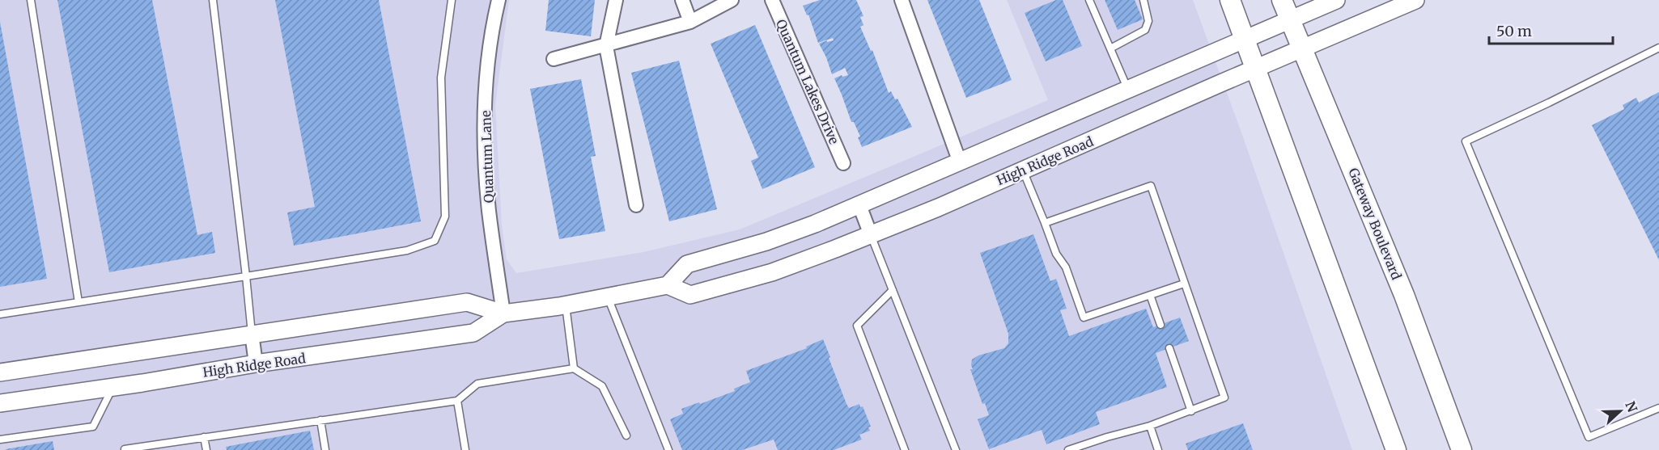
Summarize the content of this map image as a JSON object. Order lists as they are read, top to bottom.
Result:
{
  "streets": {
    "main road": ["Gateway Boulevard"],
    "street": ["Quantum Lakes Drive", "Quantum Lane", "High Ridge Road"]
  },
  "crossings": [
    ["Quantum Lane", "High Ridge Road"],
    ["High Ridge Road", "Gateway Boulevard"]
  ],
  "scale_bar": "50 m",
  "north": "right"
}
